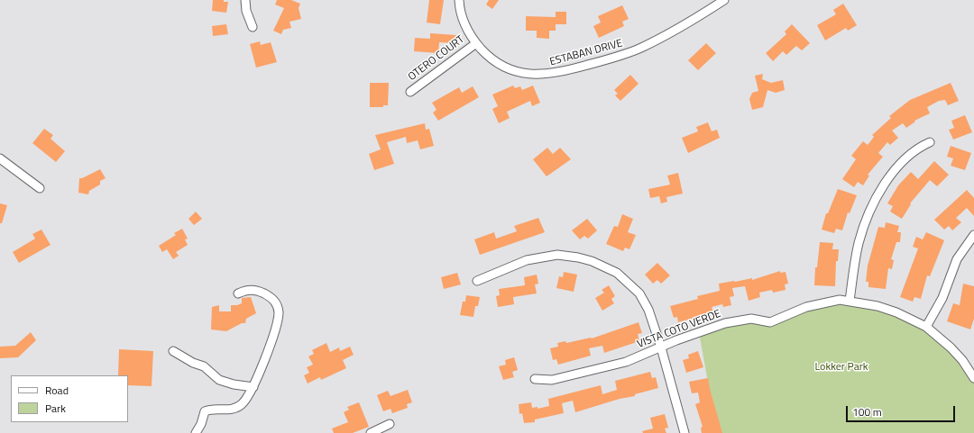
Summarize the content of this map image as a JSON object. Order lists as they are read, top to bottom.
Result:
{
  "streets": {
    "street": ["ESTABAN DRIVE", "OTERO COURT", "VISTA COTO VERDE"]
  },
  "crossings": [
    ["ESTABAN DRIVE", "OTERO COURT"]
  ],
  "parks": ["Lokker Park"],
  "legend": ["Road", "Park"],
  "scale_bar": "100 m"
}
